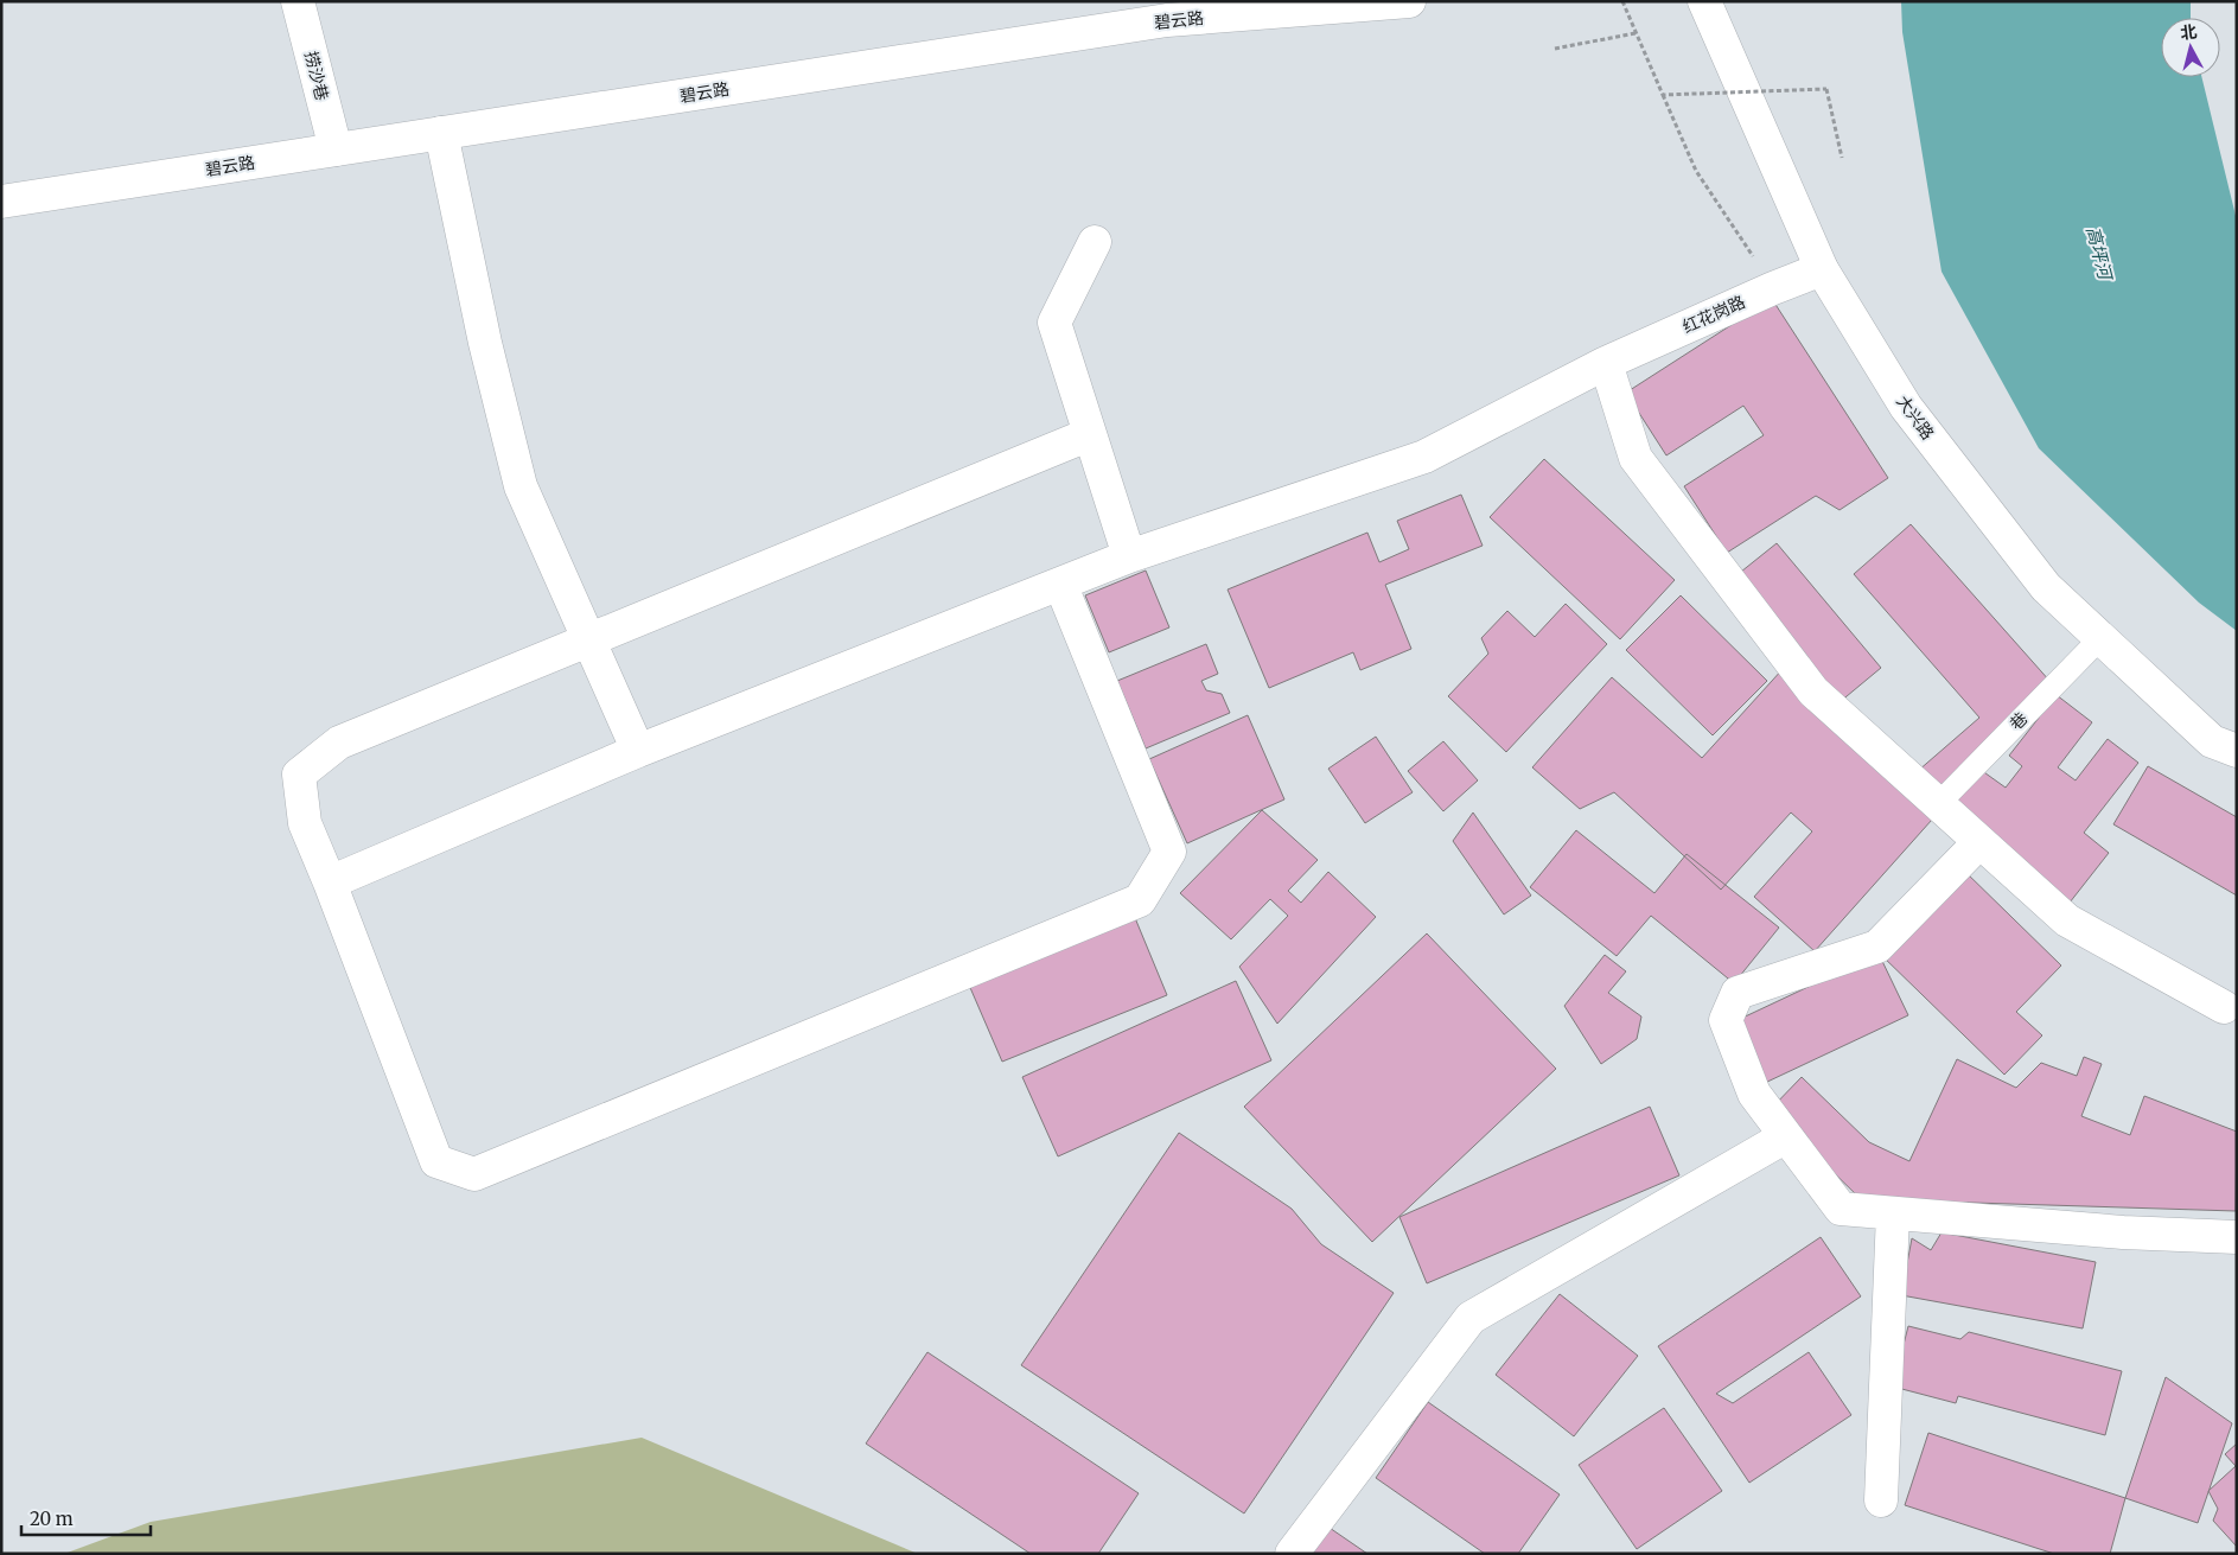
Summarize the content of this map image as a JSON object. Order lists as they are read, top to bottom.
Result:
{
  "streets": {
    "street": [
      "碧云路",
      "捞沙巷",
      "红花岗路",
      "大兴路"
    ],
    "lane": ["巷"]
  },
  "crossings": [
    ["碧云路", "捞沙巷"],
    ["红花岗路", "大兴路"],
    ["大兴路", "巷"]
  ],
  "water": ["高坪河"],
  "scale_bar": "20 m",
  "north": "top"
}
